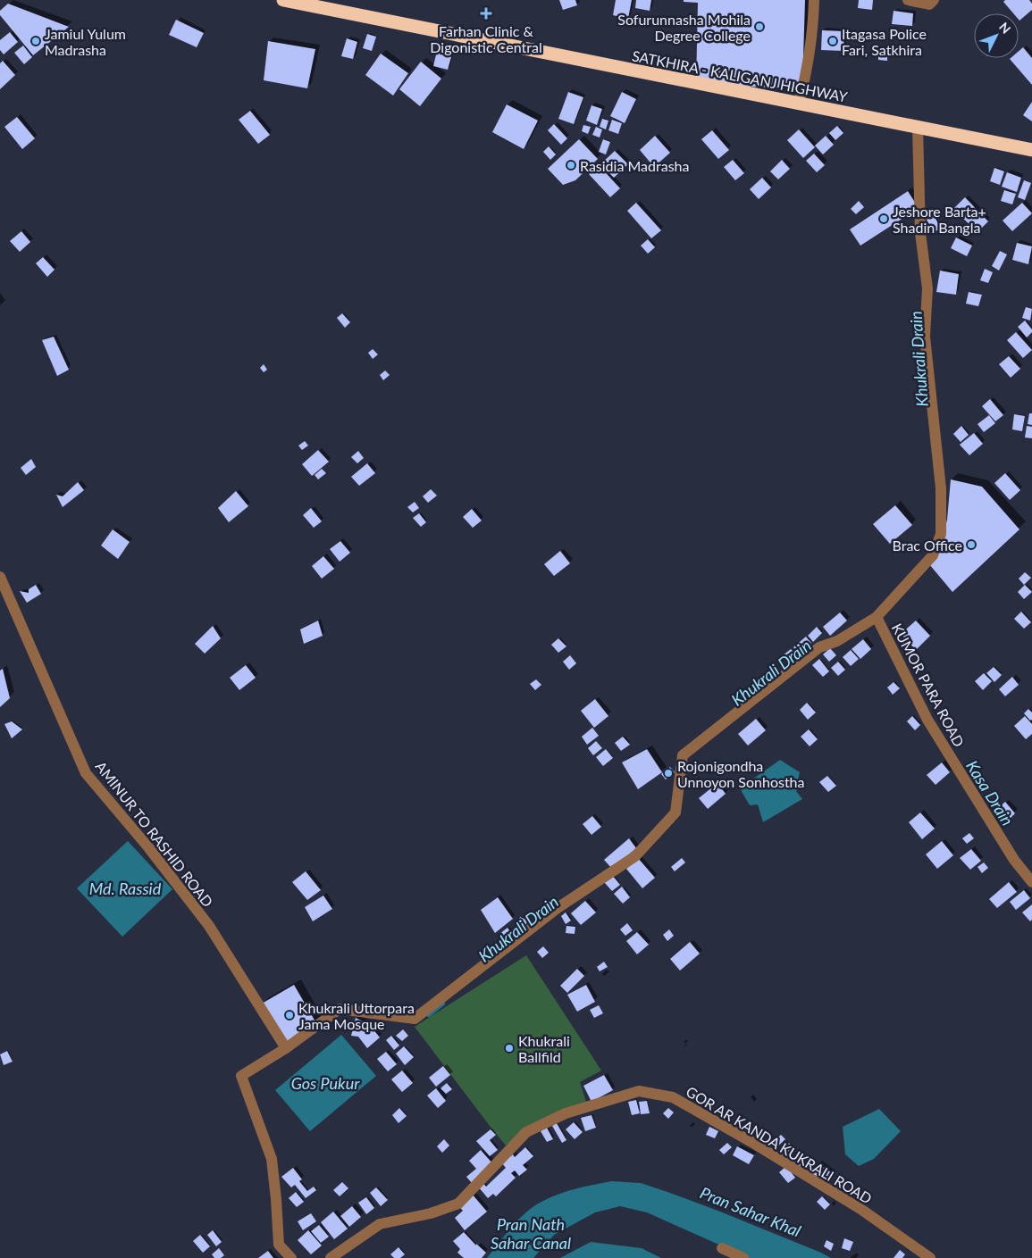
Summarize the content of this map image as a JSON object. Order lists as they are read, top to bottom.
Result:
{
  "streets": {
    "highway": ["SATKHIRA - KALIGANJ HIGHWAY"],
    "street": ["KUMOR PARA ROAD", "AMINUR TO RASHID ROAD", "GOR AR KANDA KUKRALI ROAD"]
  },
  "crossings": [
    ["SATKHIRA - KALIGANJ HIGHWAY", "KUMOR PARA ROAD"]
  ],
  "water": [
    "Khukrali Drain",
    "Kasa Drain",
    "Md. Rassid",
    "Gos Pukur",
    "Pran Sahar Khal",
    "Pran Nath Sahar Canal"
  ],
  "places": {
    "health": ["Farhan Clinic & Digonistic Central"],
    "other": [
      "Sofurunnasha Mohila Degree College",
      "Jamiul Yulum Madrasha",
      "Itagasa Police Fari, Satkhira",
      "Rasidia Madrasha",
      "Jeshore Barta+ Shadin Bangla",
      "Brac Office",
      "Rojonigondha Unnoyon Sonhostha",
      "Khukrali Uttorpara Jama Mosque",
      "Khukrali Ballfild"
    ]
  },
  "north": "top right"
}
